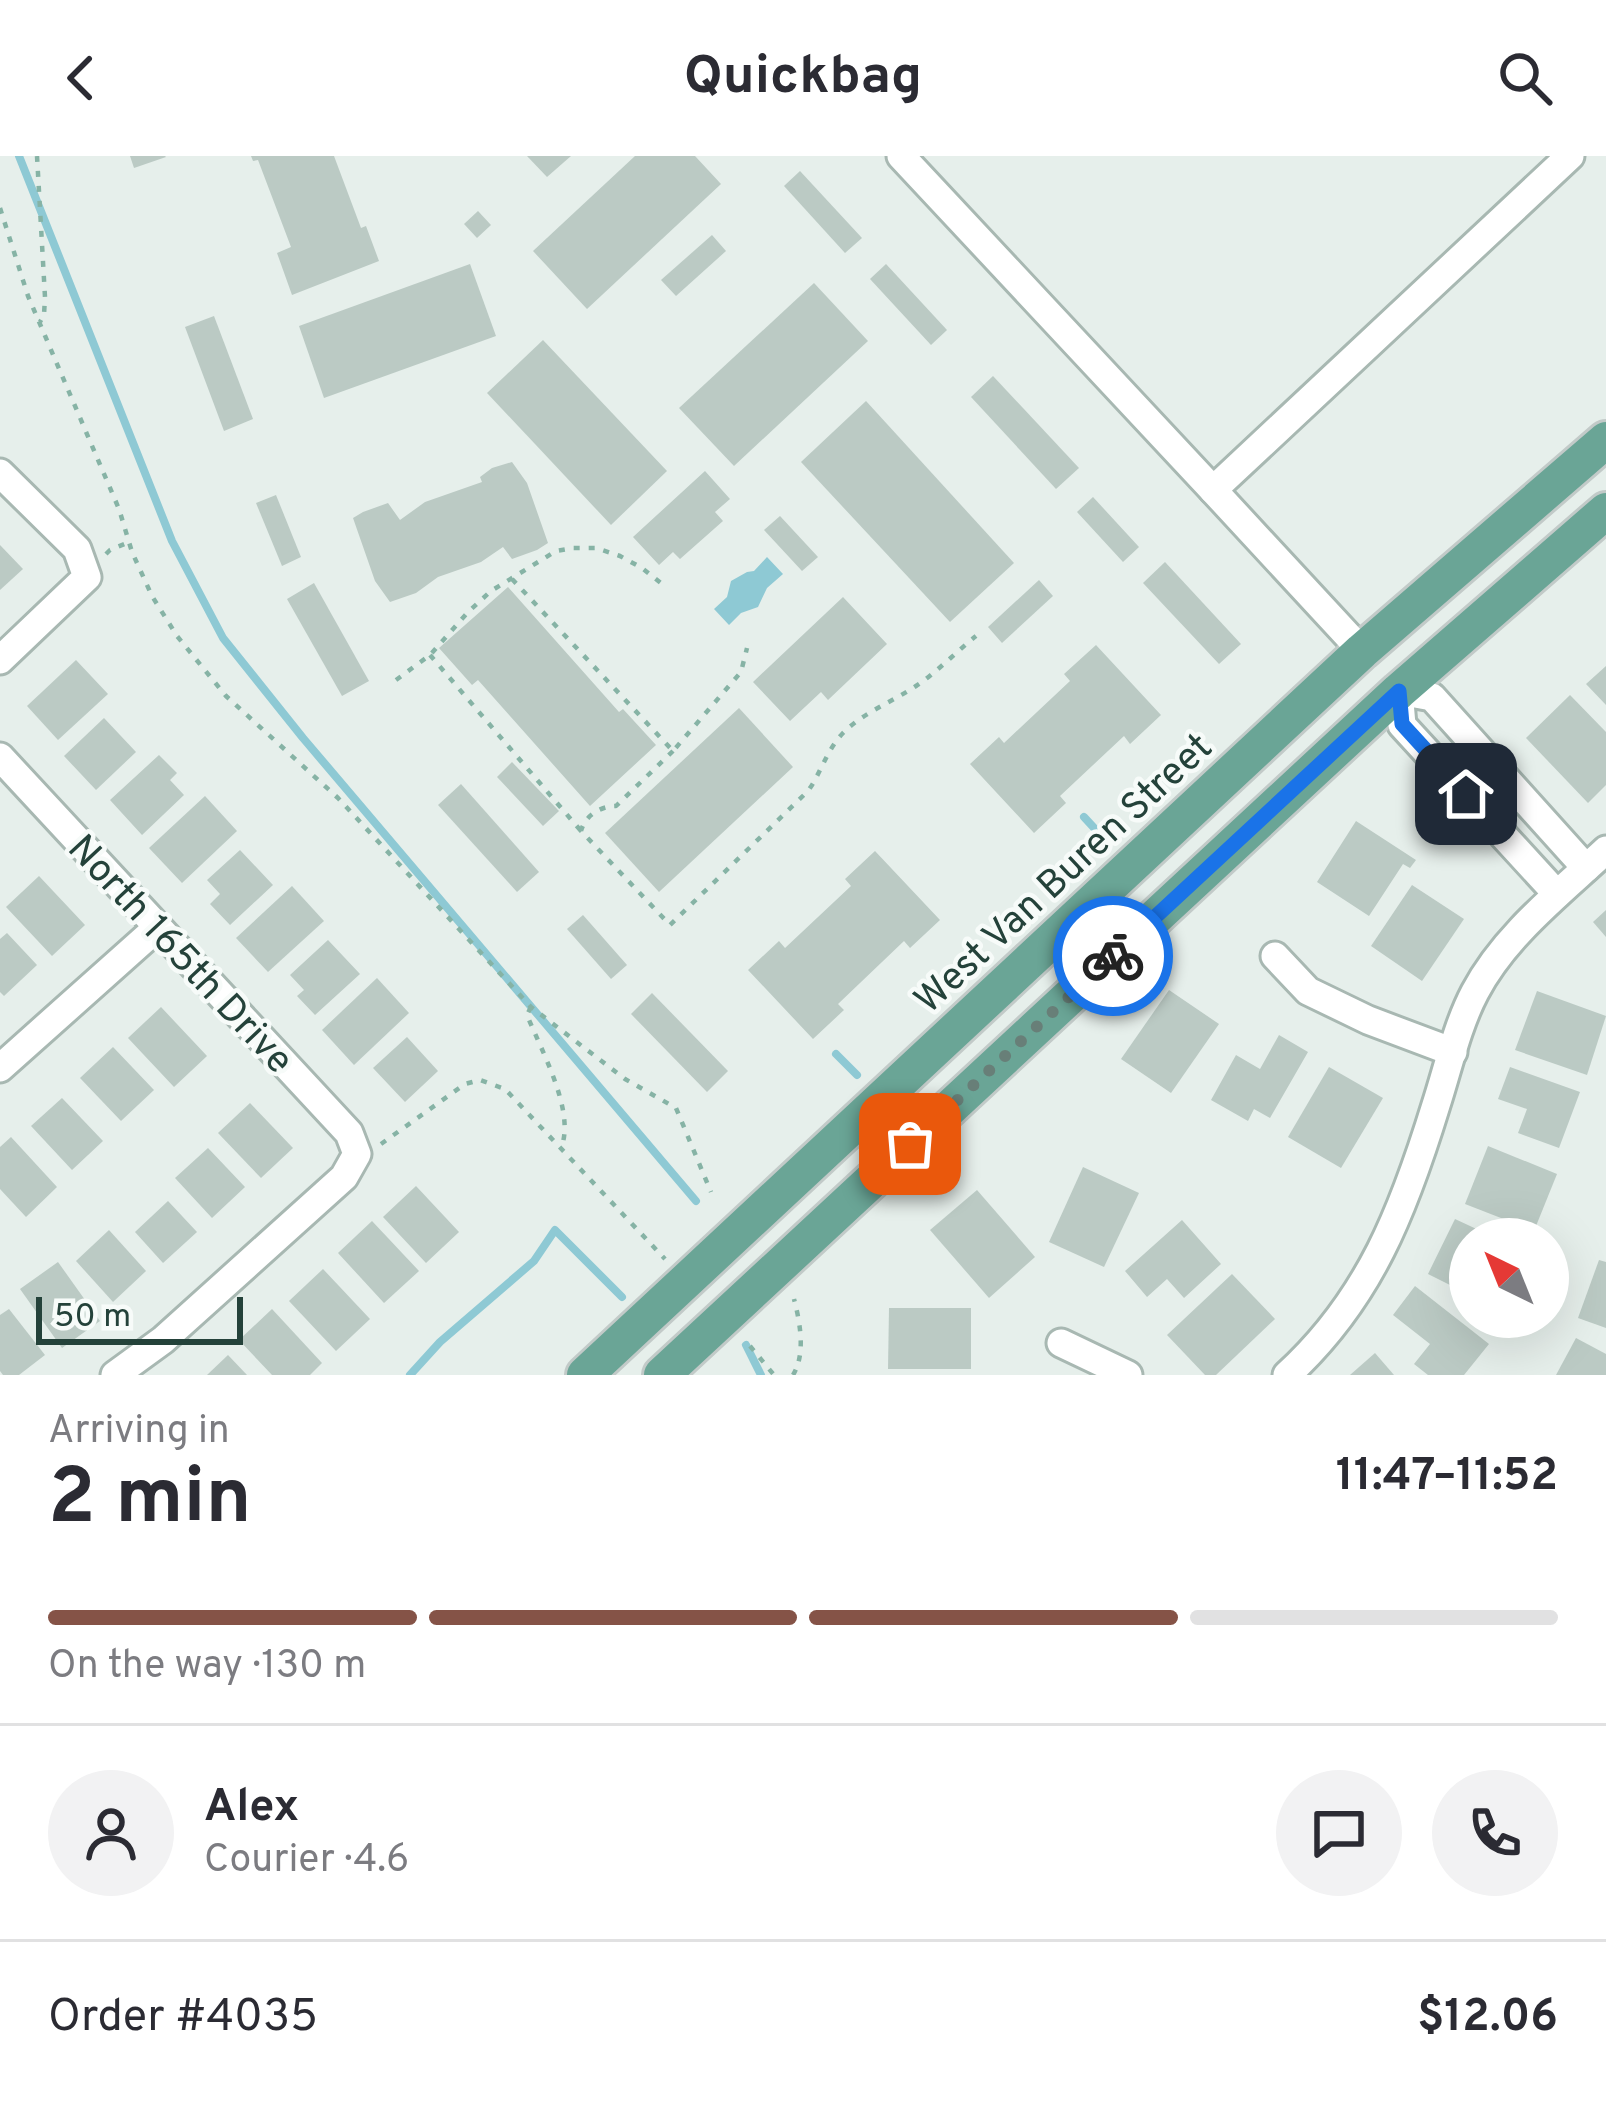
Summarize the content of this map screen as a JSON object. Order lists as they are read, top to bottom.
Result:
{
  "streets": {
    "main road": ["West Van Buren Street"],
    "street": ["North 165th Drive"]
  },
  "scale_bar": "50 m",
  "north": "top left",
  "page": {
    "header": "Quickbag",
    "scale": "50 m",
    "heading": ["2 min", "Arriving in", "11:47–11:52"],
    "panel": [
      "Alex",
      "Courier · 4.6",
      "Order #4035",
      "$12.06"
    ],
    "bar": "On the way · 130 m"
  }
}
